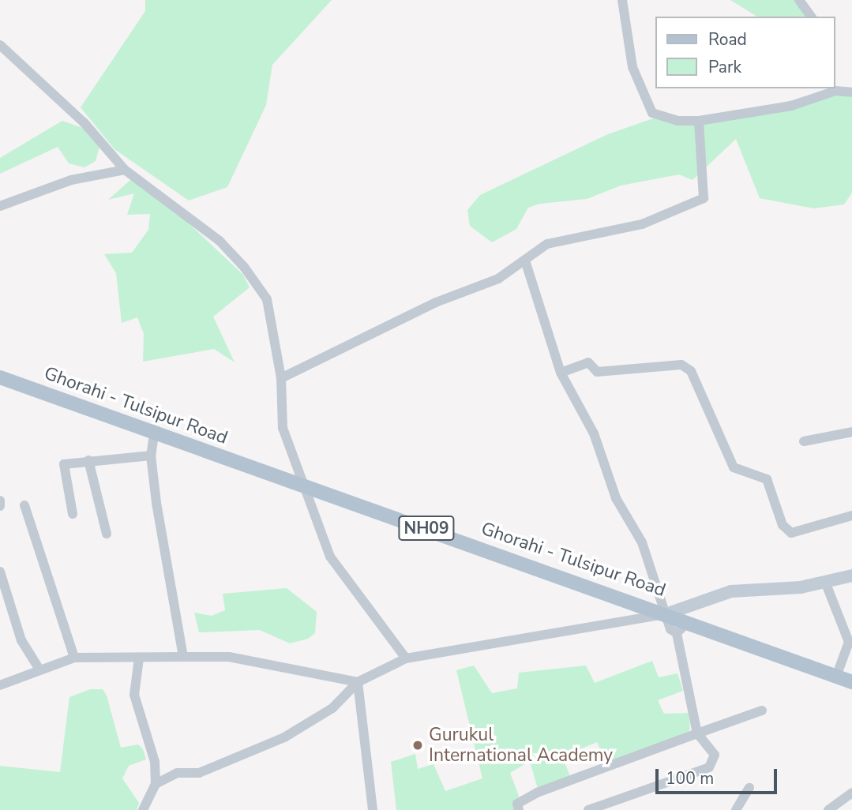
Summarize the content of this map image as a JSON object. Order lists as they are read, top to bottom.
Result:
{
  "streets": {
    "main road": ["Ghorahi - Tulsipur Road", "NH09"]
  },
  "places": ["Gurukul International Academy"],
  "legend": ["Road", "Park"],
  "scale_bar": "100 m"
}
